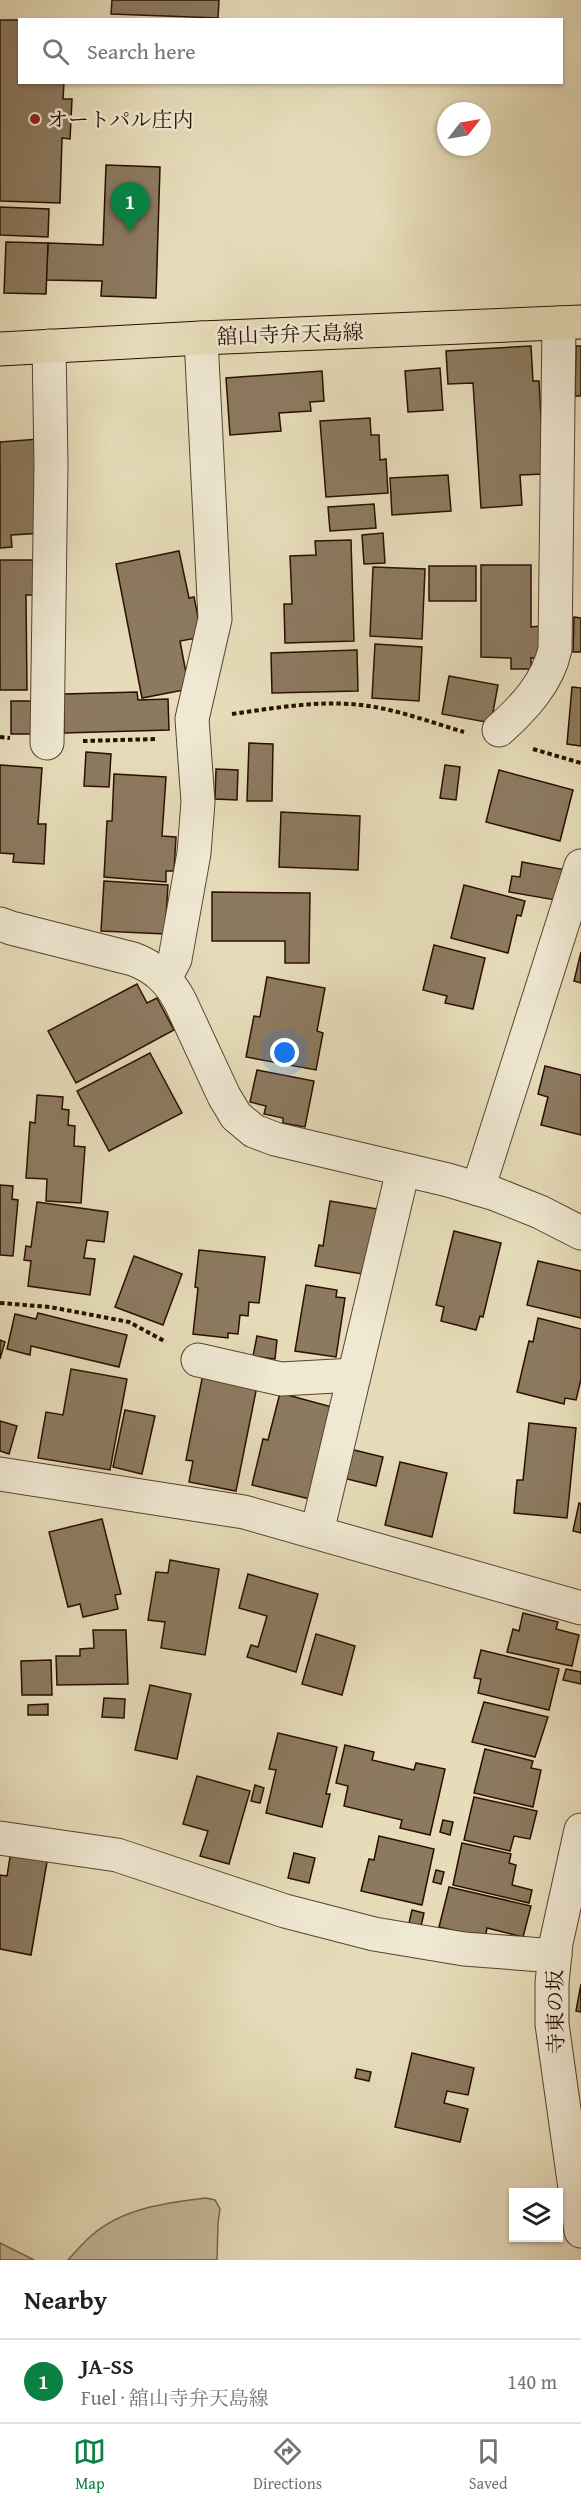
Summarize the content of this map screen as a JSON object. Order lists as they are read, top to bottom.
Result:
{
  "streets": {
    "main road": ["舘山寺弁天島線"],
    "street": ["寺東の坂"]
  },
  "places": ["オートパル庄内"],
  "north": "top right",
  "page": {
    "search": "Search here",
    "pins": "1",
    "heading": "Nearby",
    "list": [
      {
        "mark": "1",
        "name": "JA-SS",
        "note": "Fuel · 舘山寺弁天島線",
        "value": "140 m"
      }
    ],
    "nav": ["Map", "Directions", "Saved"]
  }
}
